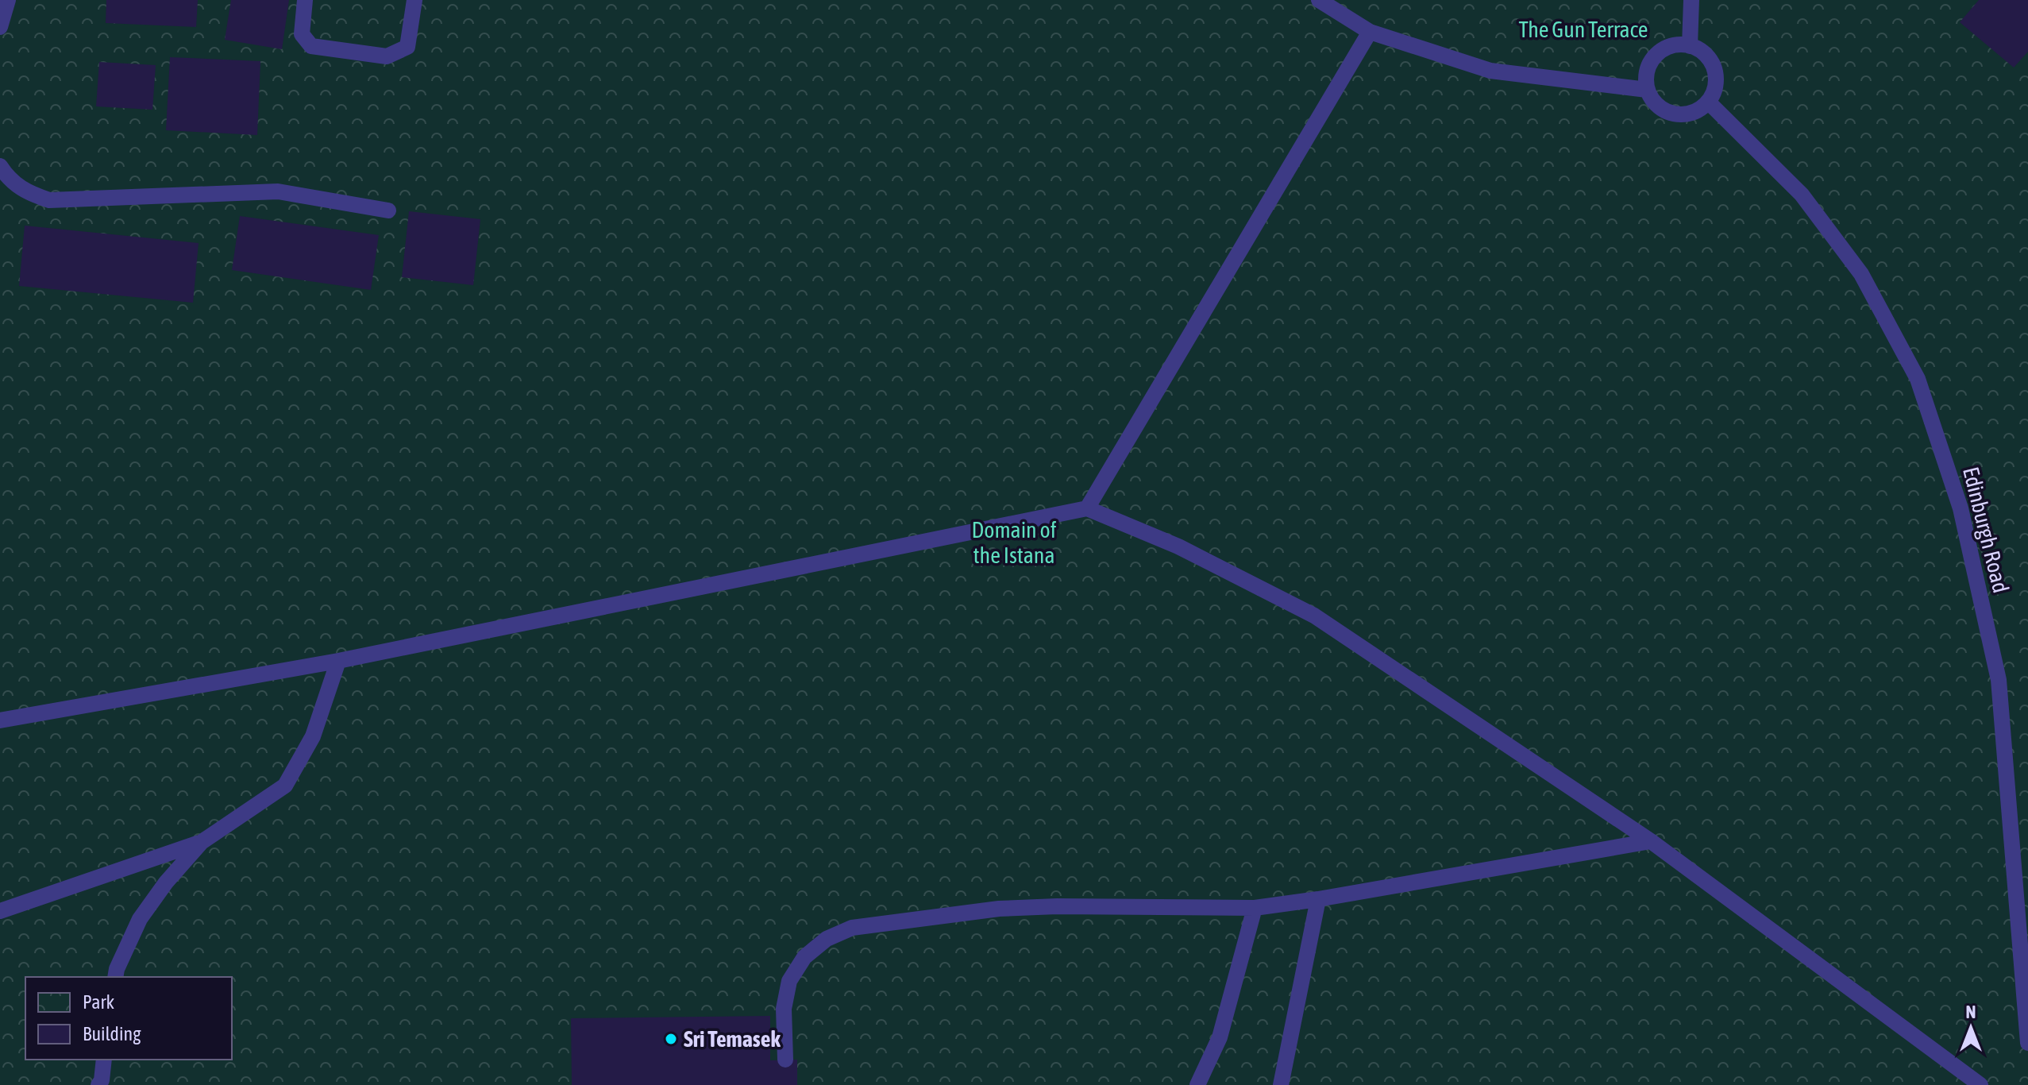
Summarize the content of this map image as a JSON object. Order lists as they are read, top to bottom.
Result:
{
  "streets": {
    "lane": ["Edinburgh Road"]
  },
  "parks": ["The Gun Terrace", "Domain of the Istana"],
  "places": ["Sri Temasek"],
  "legend": ["Park", "Building"],
  "north": "top"
}
